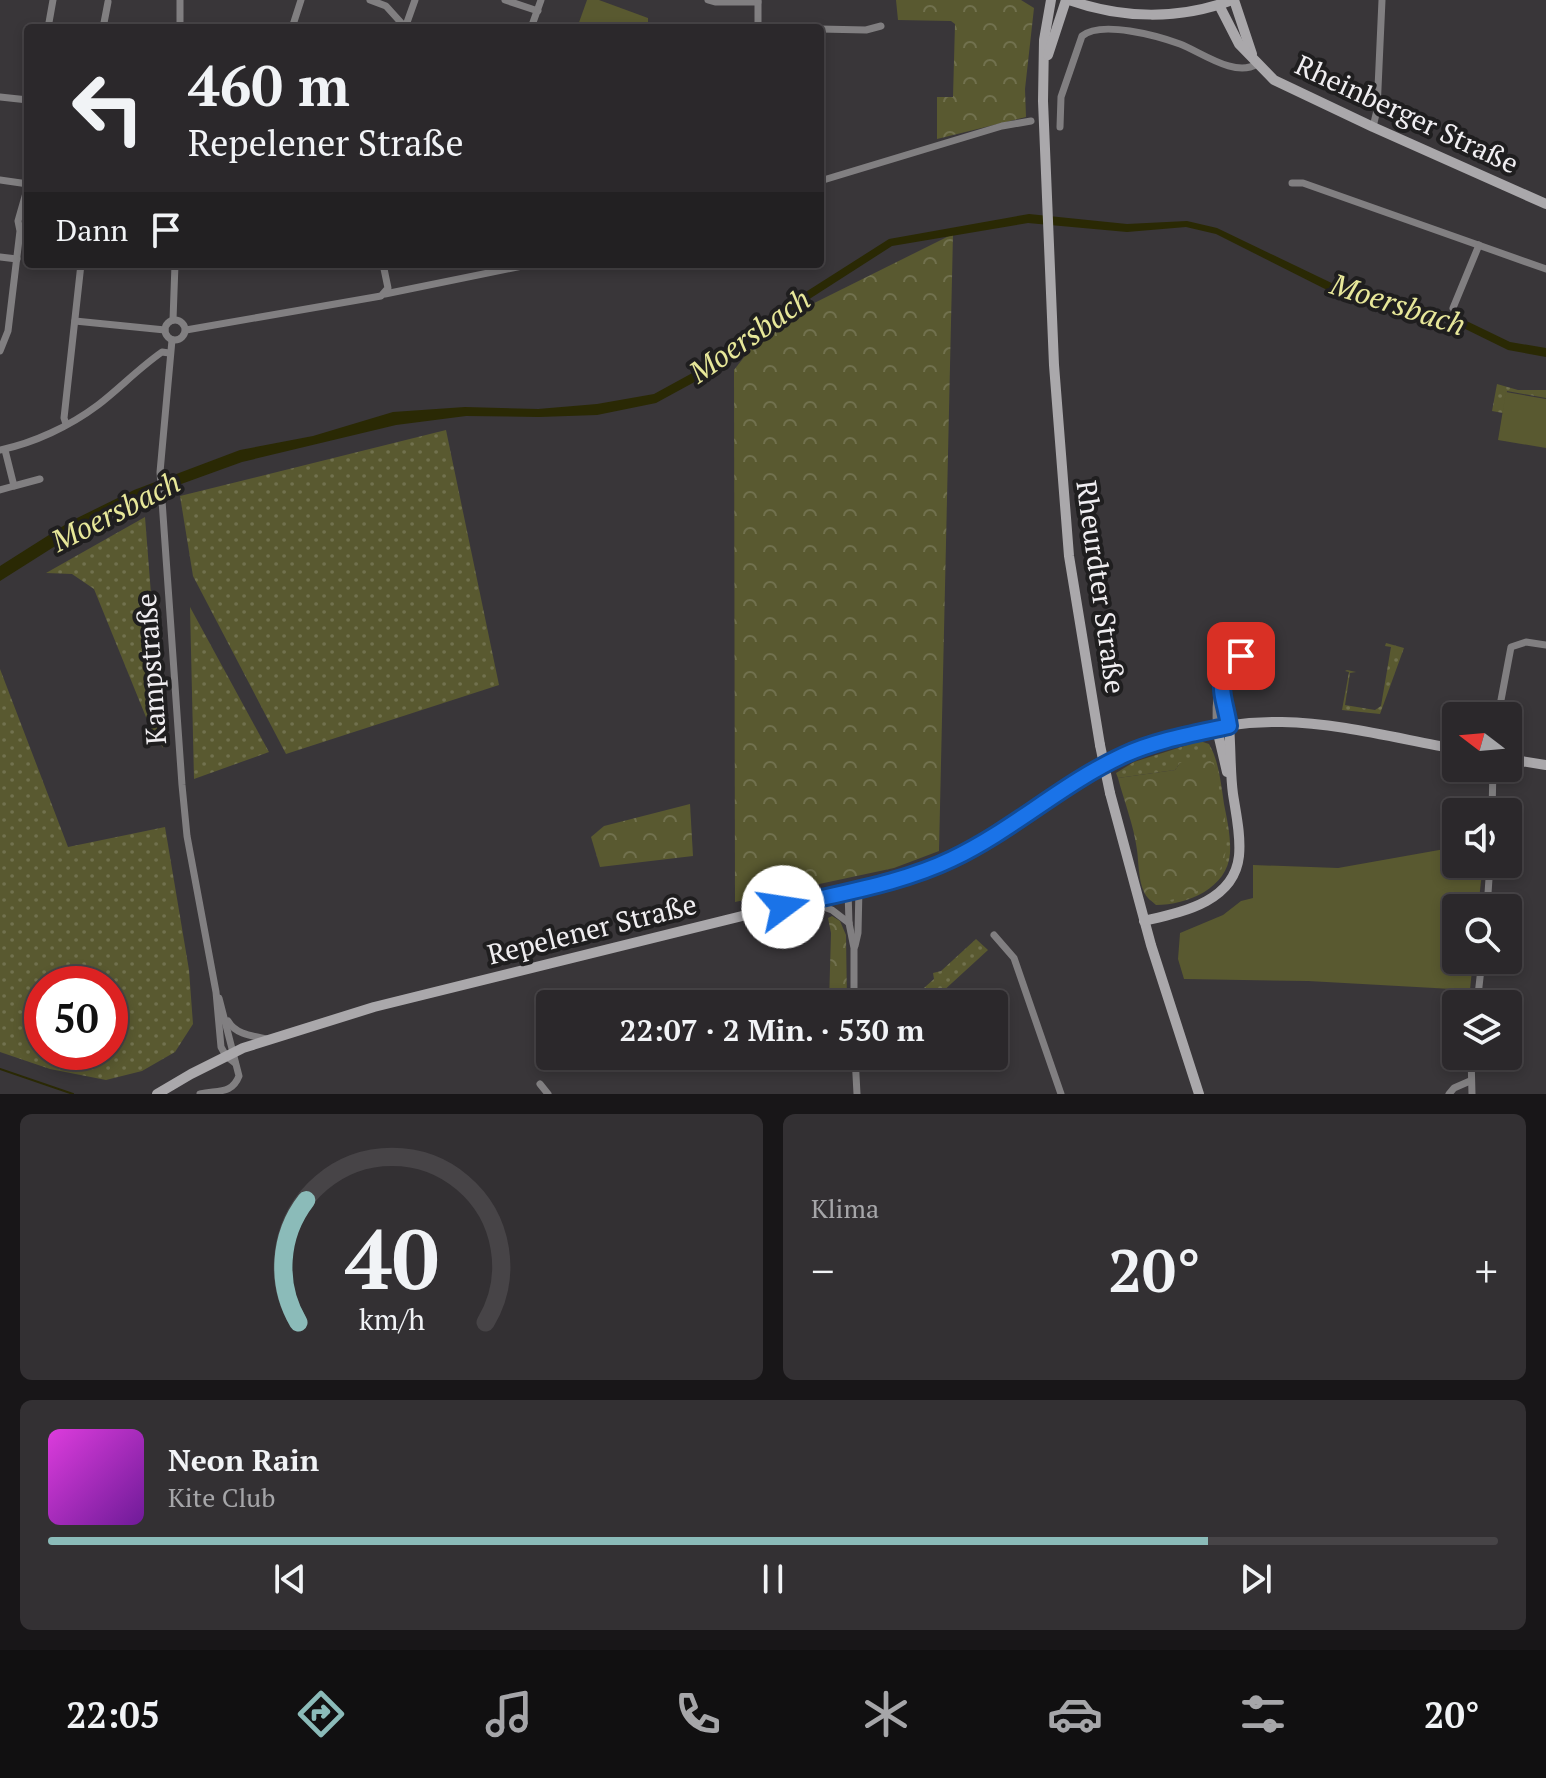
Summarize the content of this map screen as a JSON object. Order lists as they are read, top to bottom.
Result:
{
  "streets": {
    "main road": ["Rheinberger Straße", "Rheurdter Straße", "Repelener Straße"],
    "street": ["Kampstraße"]
  },
  "crossings": [
    ["Kampstraße", "Repelener Straße"]
  ],
  "water": ["Moersbach"],
  "north": "left",
  "page": {
    "turn": ["460 m", "Repelener Straße"],
    "then": "Dann",
    "limit": "50",
    "trip": "22:07 · 2 Min. · 530 m",
    "tile": "Klima",
    "heat": ["−", "20°", "+"],
    "song": ["Neon Rain", "Kite Club"],
    "tabs": ["22:05", "20°"],
    "gauge": ["40", "km/h"]
  }
}
